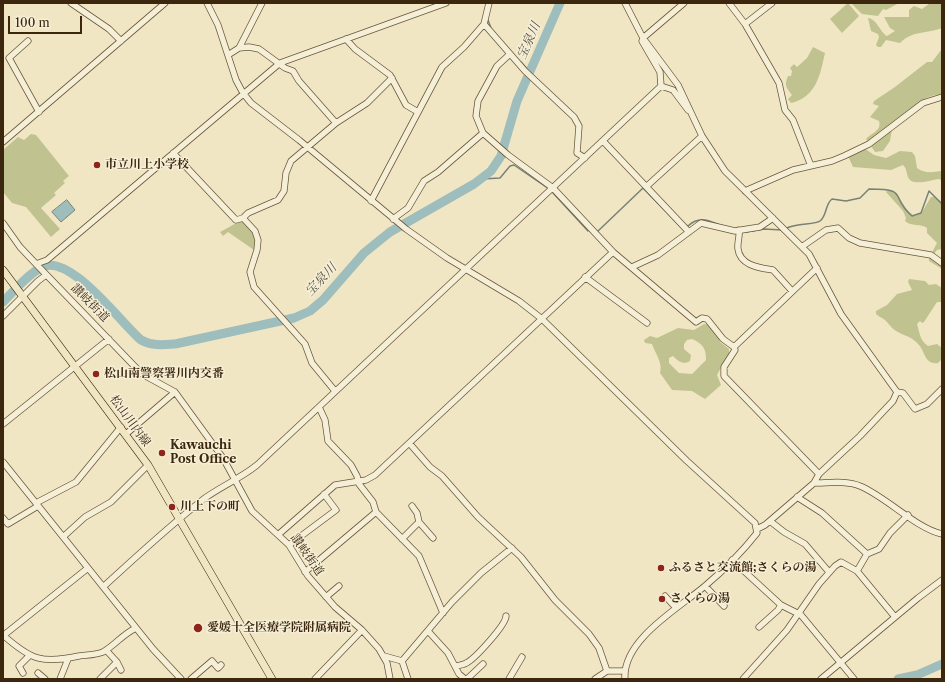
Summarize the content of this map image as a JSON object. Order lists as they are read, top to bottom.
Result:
{
  "streets": {
    "main road": ["松山川内線"],
    "street": ["讃岐街道"]
  },
  "water": ["宝泉川"],
  "places": [
    "市立川上小学校",
    "松山南警察署川内交番",
    "Kawauchi Post Office",
    "川上下の町",
    "ふるさと交流館;さくらの湯",
    "さくらの湯",
    "愛媛十全医療学院附属病院"
  ],
  "scale_bar": "100 m"
}
